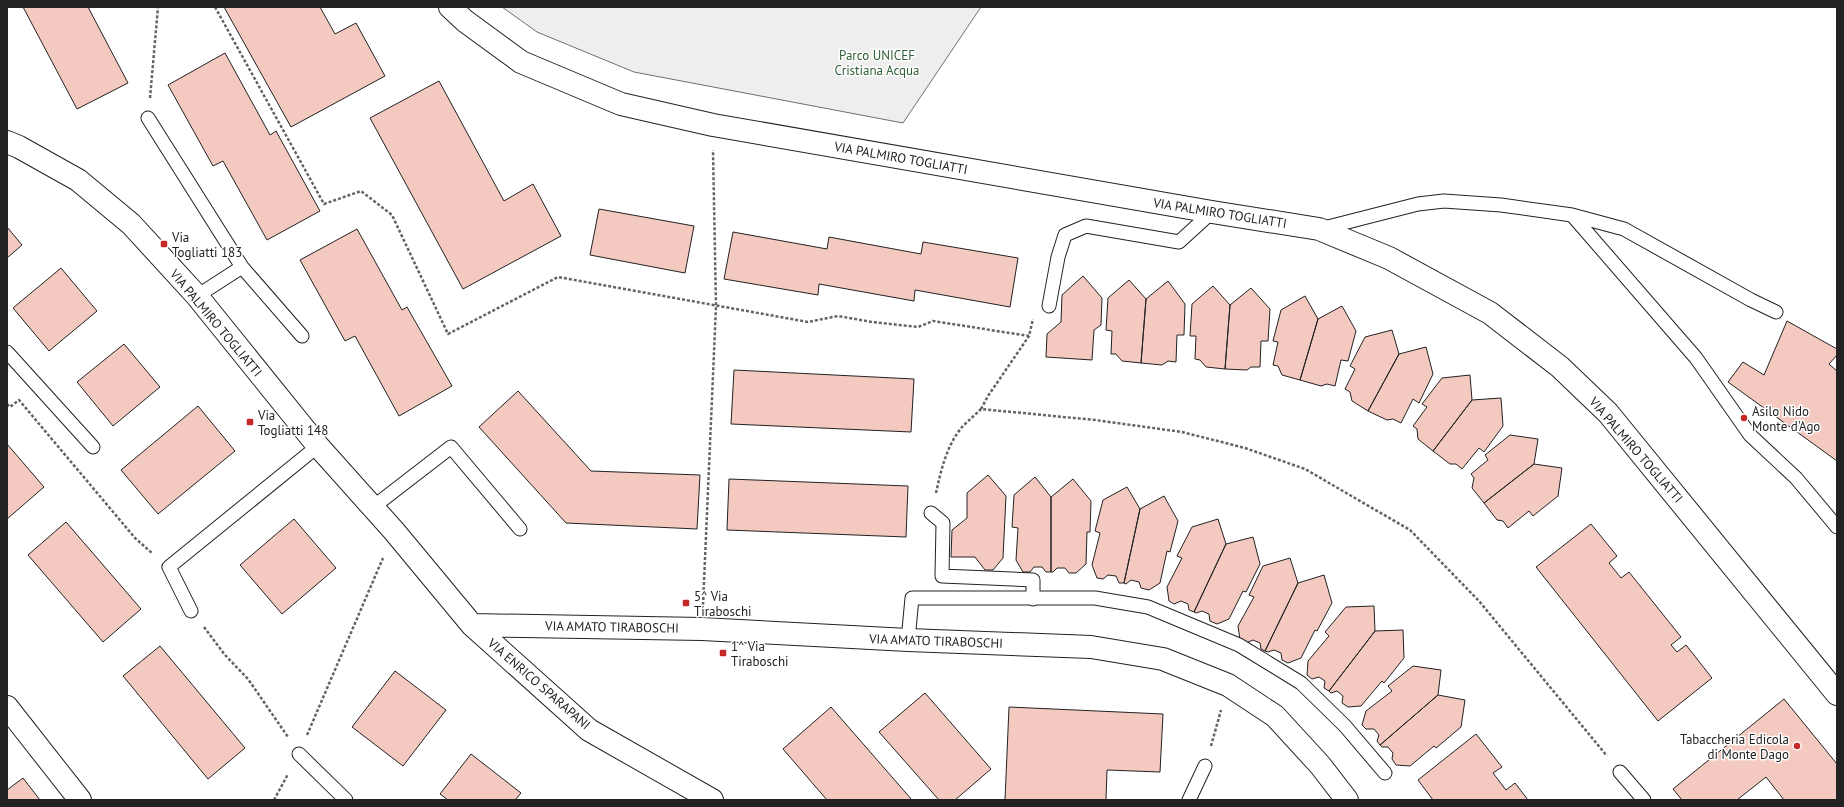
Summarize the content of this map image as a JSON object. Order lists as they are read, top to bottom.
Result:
{
  "streets": {
    "street": ["VIA PALMIRO TOGLIATTI", "VIA AMATO TIRABOSCHI", "VIA ENRICO SPARAPANI"]
  },
  "crossings": [
    ["VIA PALMIRO TOGLIATTI", "VIA AMATO TIRABOSCHI"],
    ["VIA PALMIRO TOGLIATTI", "VIA ENRICO SPARAPANI"],
    ["VIA AMATO TIRABOSCHI", "VIA ENRICO SPARAPANI"]
  ],
  "parks": ["Parco UNICEF Cristiana Acqua"],
  "places": {
    "transit": [
      "Via Togliatti 183",
      "Via Togliatti 148",
      "5^ Via Tiraboschi",
      "1^ Via Tiraboschi"
    ],
    "other": ["Asilo Nido Monte d'Ago", "Tabaccheria Edicola di Monte Dago"]
  }
}
